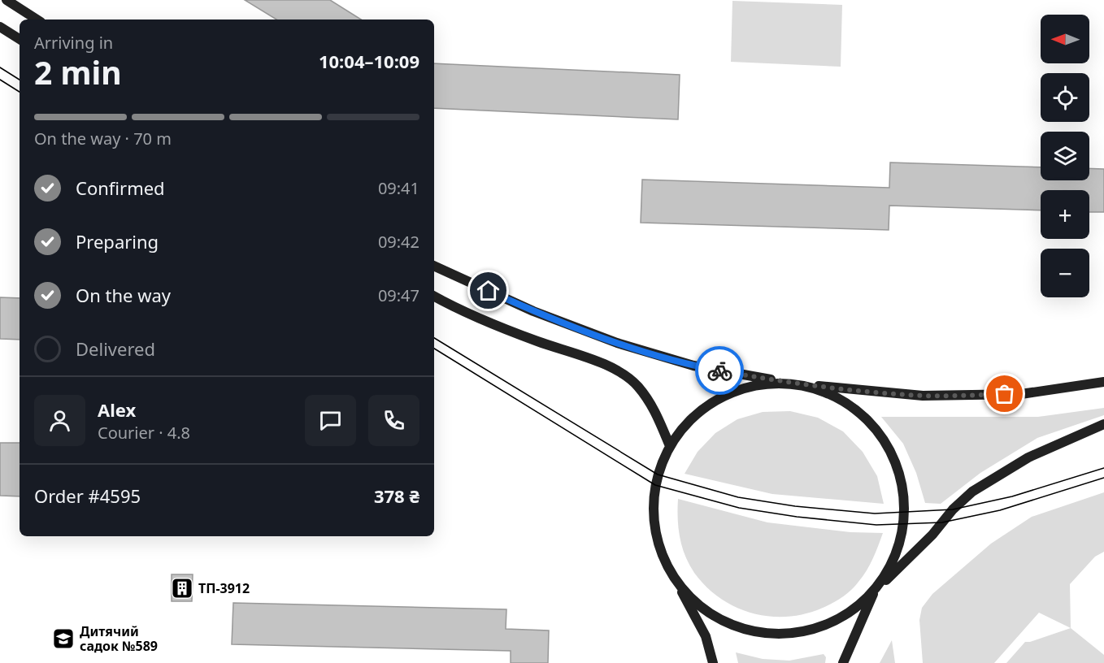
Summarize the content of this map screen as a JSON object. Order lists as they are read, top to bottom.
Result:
{
  "places": {
    "building": ["ТП-3912"],
    "school or university": ["Дитячий садок №589"]
  },
  "north": "left",
  "page": {
    "map_buttons": ["+", "−"],
    "heading": ["2 min", "Arriving in", "10:04–10:09"],
    "panel": [
      "Alex",
      "Courier · 4.8",
      "Order #4595",
      "378 ₴"
    ],
    "bar": "On the way · 70 m",
    "list": [
      ["Confirmed", "09:41"],
      ["Preparing", "09:42"],
      ["On the way", "09:47"],
      "Delivered"
    ]
  }
}
